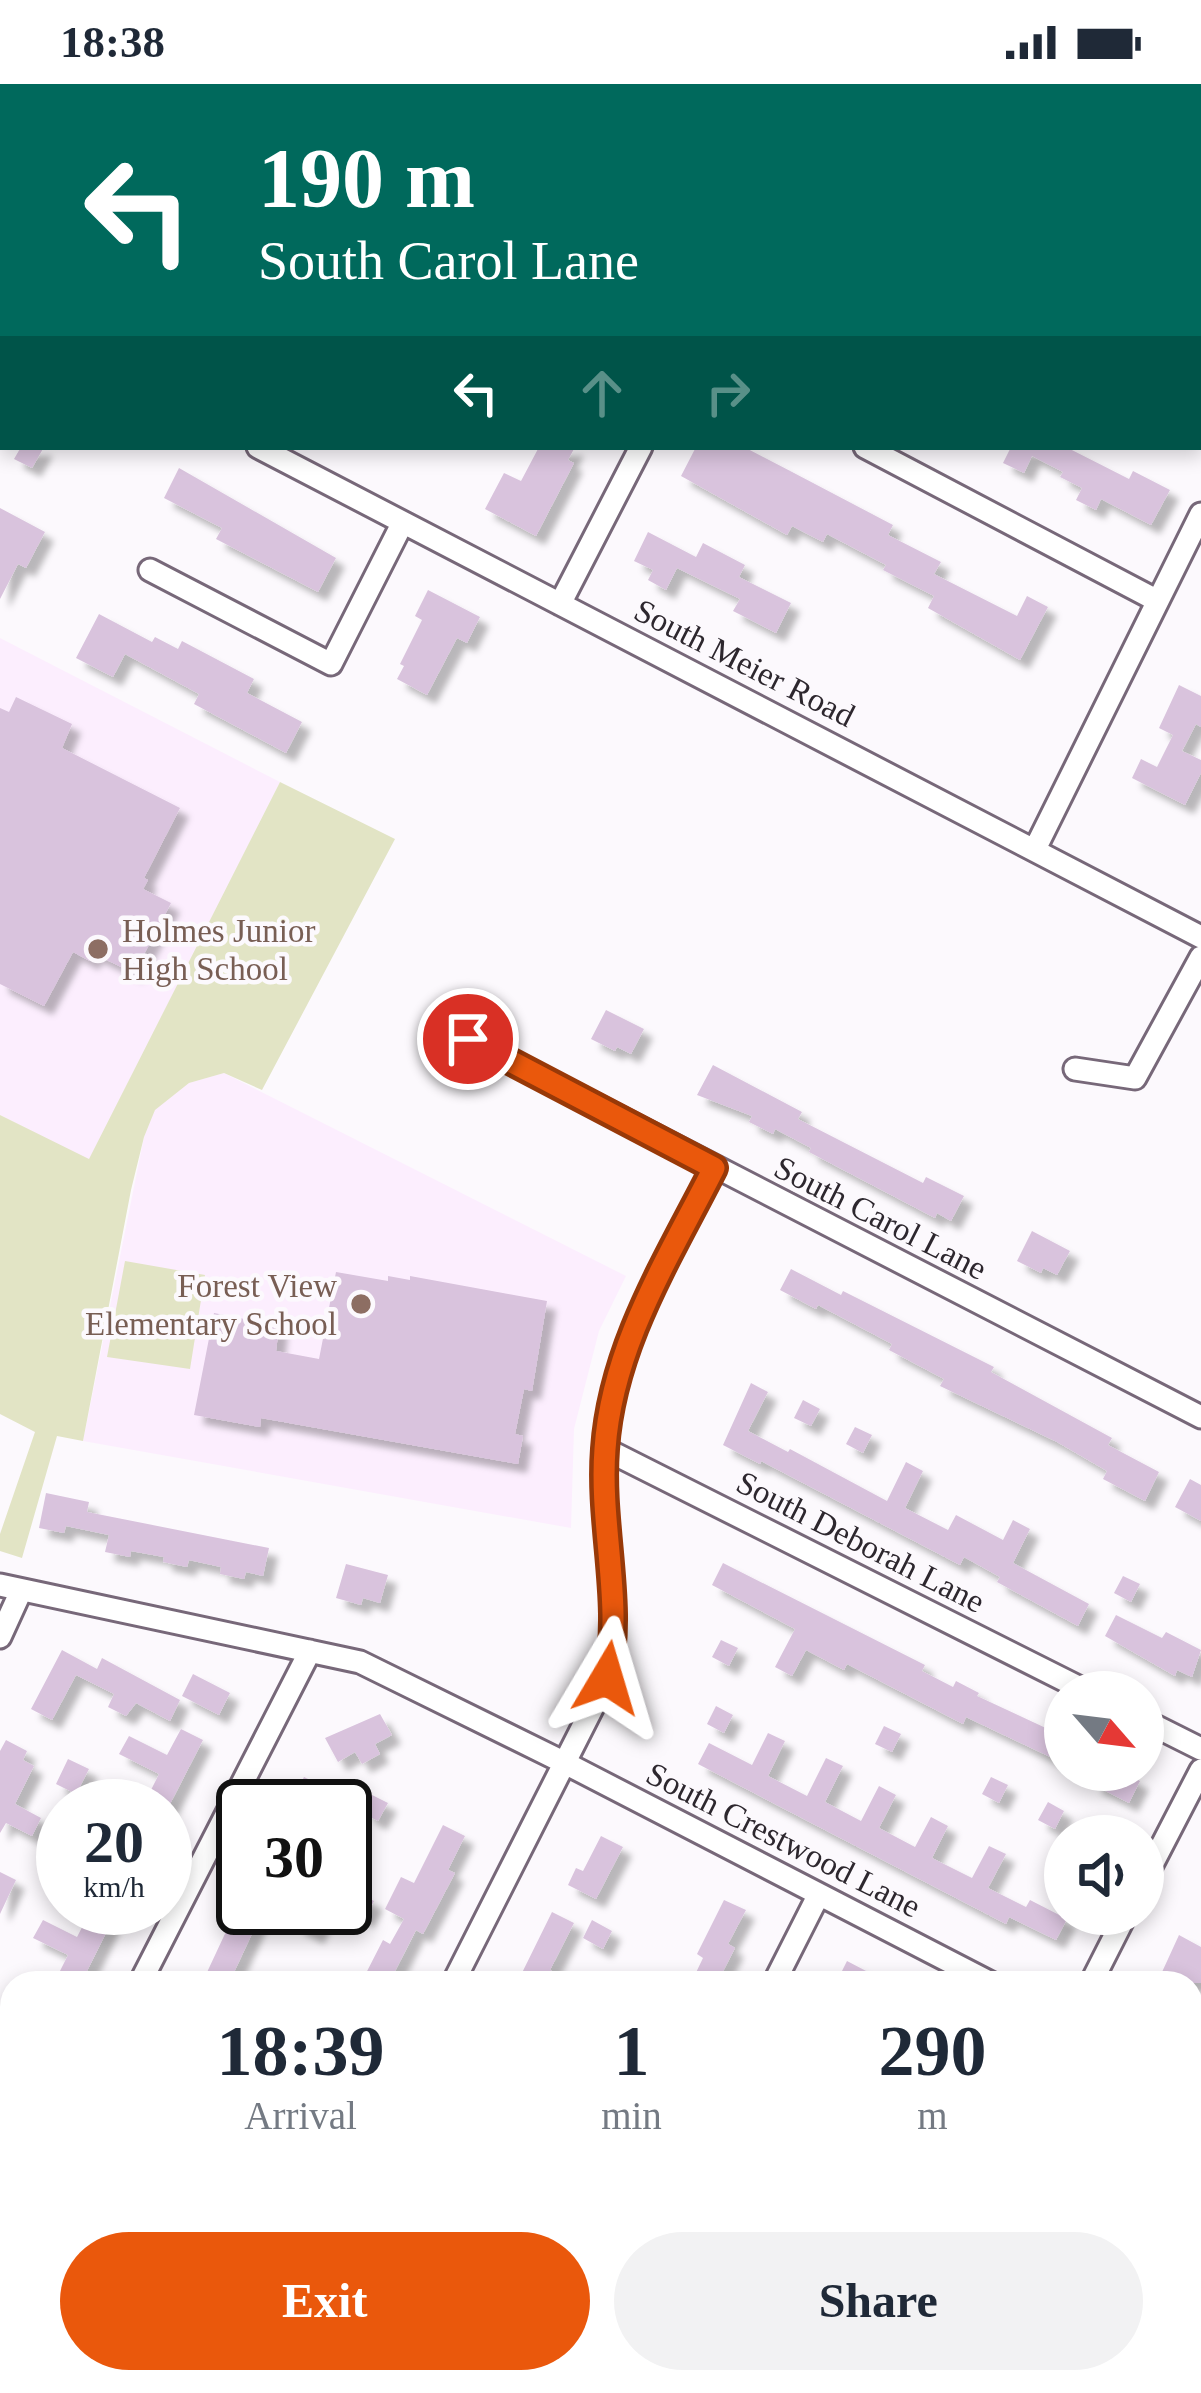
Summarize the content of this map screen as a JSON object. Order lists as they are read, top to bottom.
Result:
{
  "streets": {
    "street": [
      "South Meier Road",
      "South Carol Lane",
      "South Deborah Lane",
      "South Crestwood Lane"
    ]
  },
  "places": ["Holmes Junior High School", "Forest View Elementary School"],
  "north": "bottom right",
  "page": {
    "status": "18:38",
    "turn": ["190 m", "South Carol Lane"],
    "speed": "20 km/h",
    "limit": "30",
    "eta": [
      "18:39",
      "Arrival",
      "1",
      "min",
      "290",
      "m"
    ],
    "buttons": ["Exit", "Share"]
  }
}
